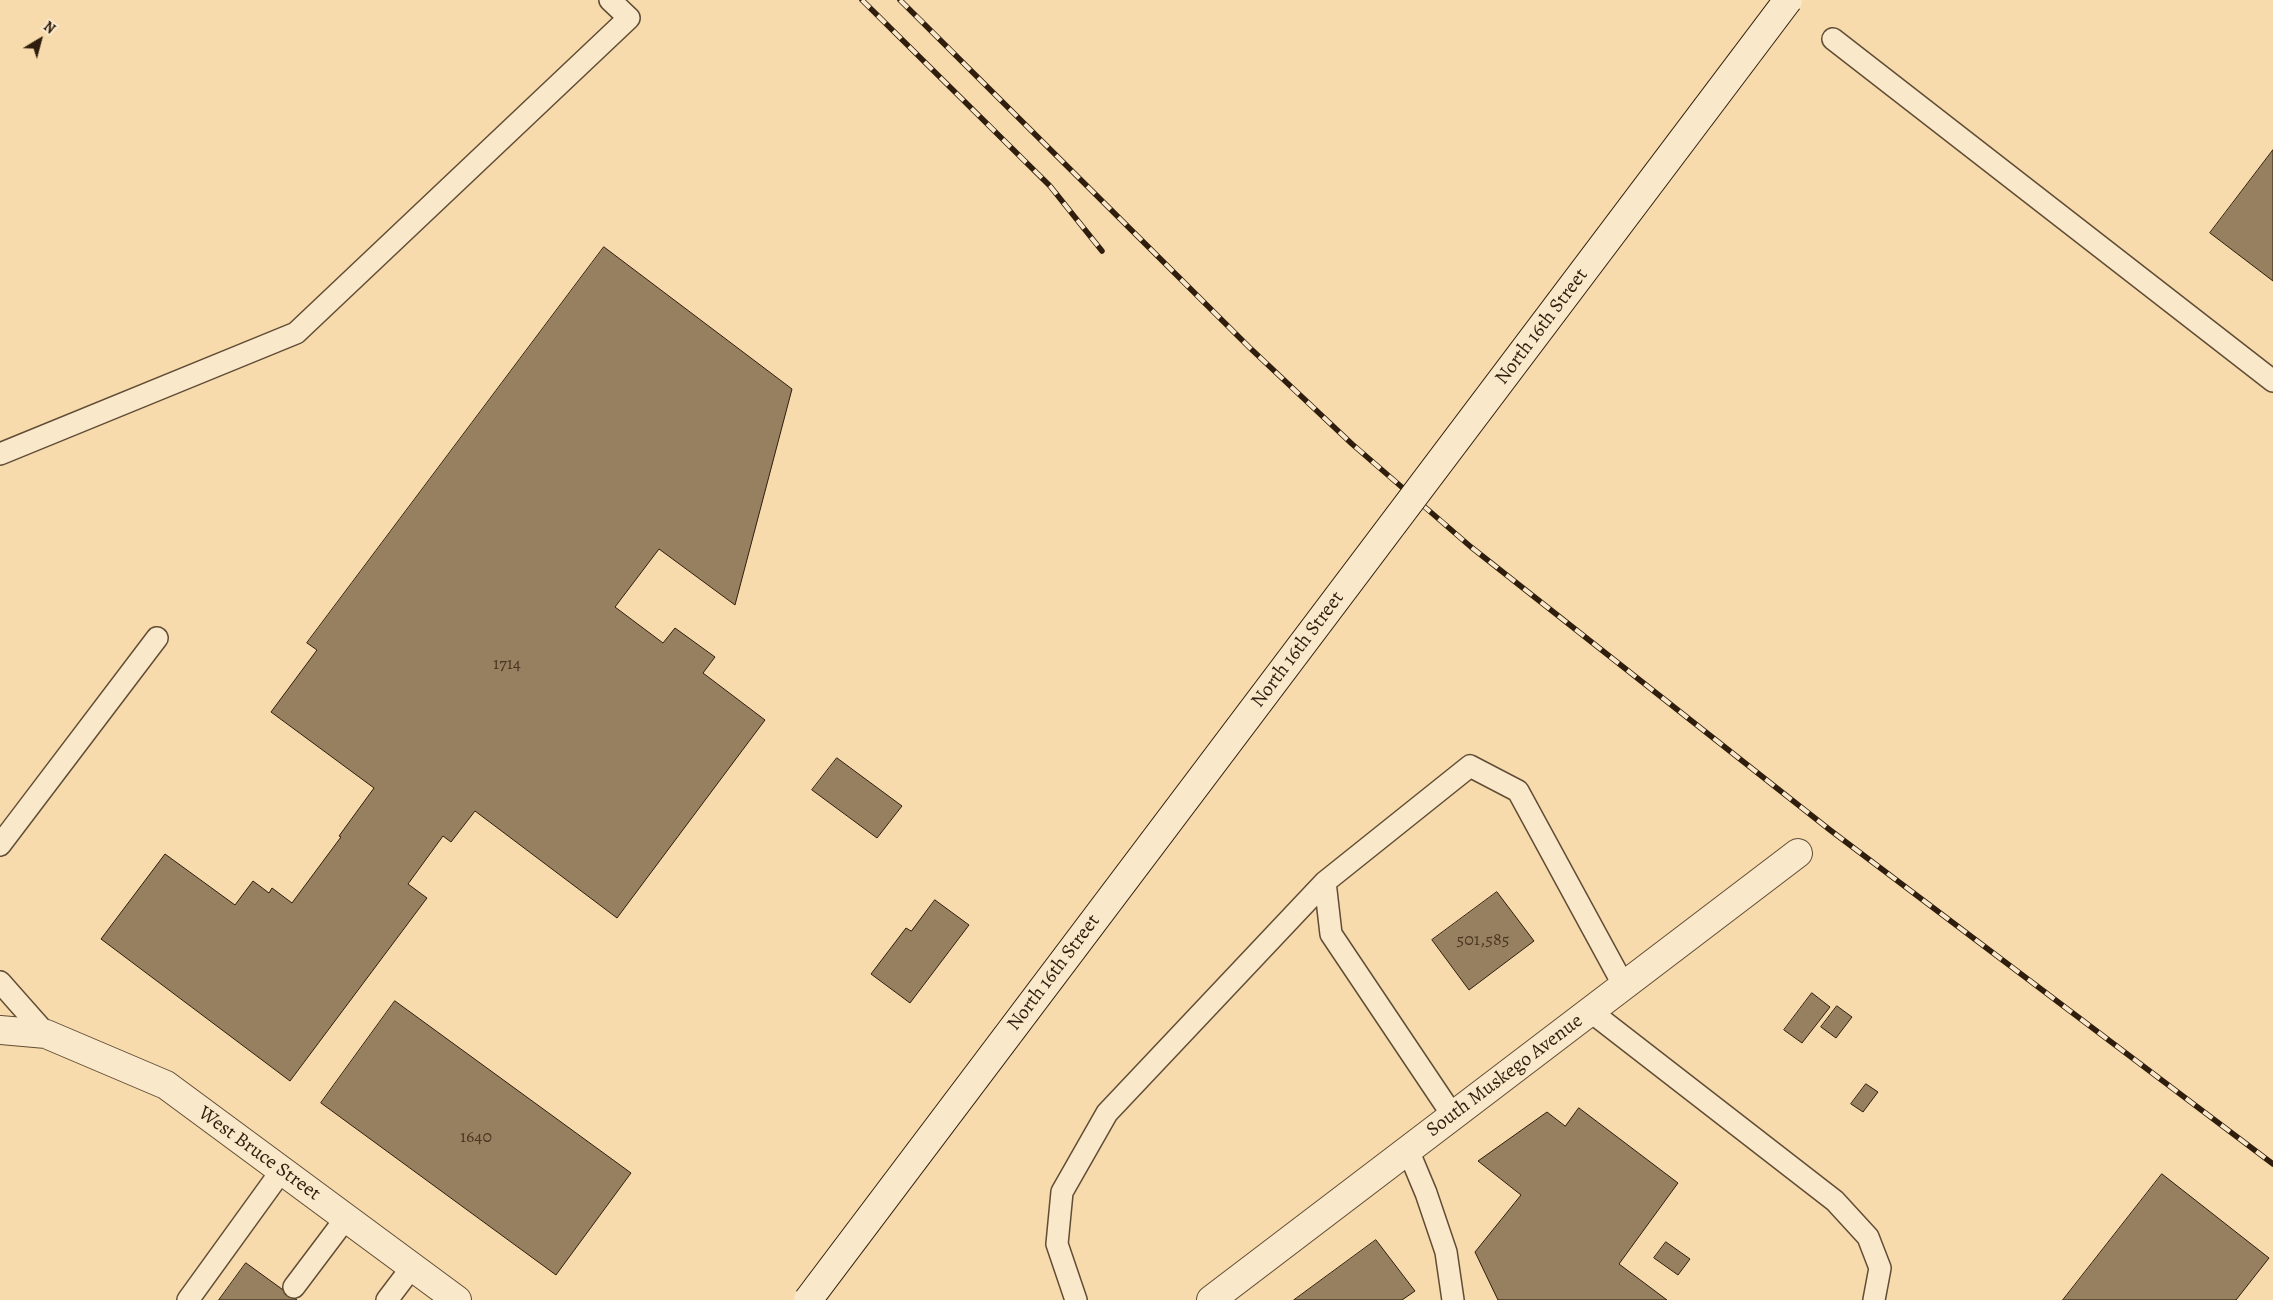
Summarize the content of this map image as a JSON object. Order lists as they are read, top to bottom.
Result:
{
  "streets": {
    "main road": ["North 16th Street", "South Muskego Avenue", "West Bruce Street"]
  },
  "house_numbers": ["1714", "501,585", "1640"],
  "north": "top right"
}
